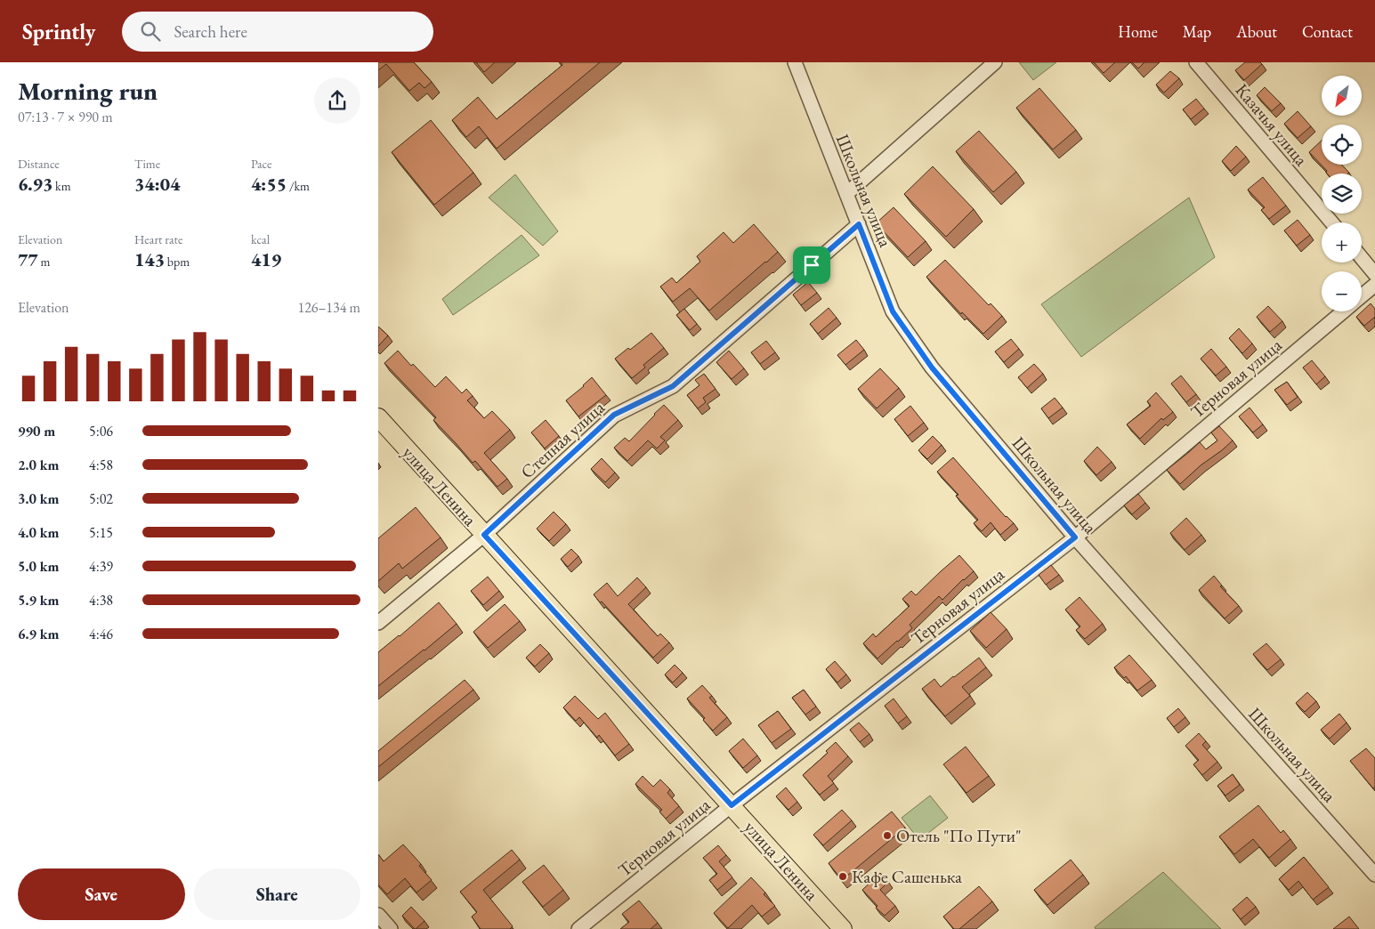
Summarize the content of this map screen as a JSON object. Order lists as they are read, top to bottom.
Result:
{
  "streets": {
    "main road": ["улица Ленина"],
    "street": [
      "Казачья улица",
      "Школьная улица",
      "Терновая улица",
      "Степная улица"
    ]
  },
  "crossings": [
    ["Школьная улица", "Терновая улица"],
    ["Школьная улица", "Степная улица"],
    ["Терновая улица", "улица Ленина"],
    ["Степная улица", "улица Ленина"]
  ],
  "places": ["Отель \"По Пути\"", "Кафе Сашенька"],
  "north": "bottom left",
  "page": {
    "header": "Sprintly",
    "search": "Search here",
    "nav": [
      "Home",
      "Map",
      "About",
      "Contact"
    ],
    "heading": ["Morning run", "07:13 · 7 × 990 m"],
    "map_buttons": ["+", "−"],
    "stats": [
      ["Distance", "6.93 km"],
      ["Time", "34:04"],
      ["Pace", "4:55 /km"],
      ["Elevation", "77 m"],
      ["Heart rate", "143 bpm"],
      ["kcal", "419"]
    ],
    "chart": ["Elevation", "126–134 m"],
    "list": [
      {
        "name": "990 m",
        "note": "5:06"
      },
      {
        "name": "2.0 km",
        "note": "4:58"
      },
      {
        "name": "3.0 km",
        "note": "5:02"
      },
      {
        "name": "4.0 km",
        "note": "5:15"
      },
      {
        "name": "5.0 km",
        "note": "4:39"
      },
      {
        "name": "5.9 km",
        "note": "4:38"
      },
      {
        "name": "6.9 km",
        "note": "4:46"
      }
    ],
    "buttons": ["Save", "Share"]
  }
}
